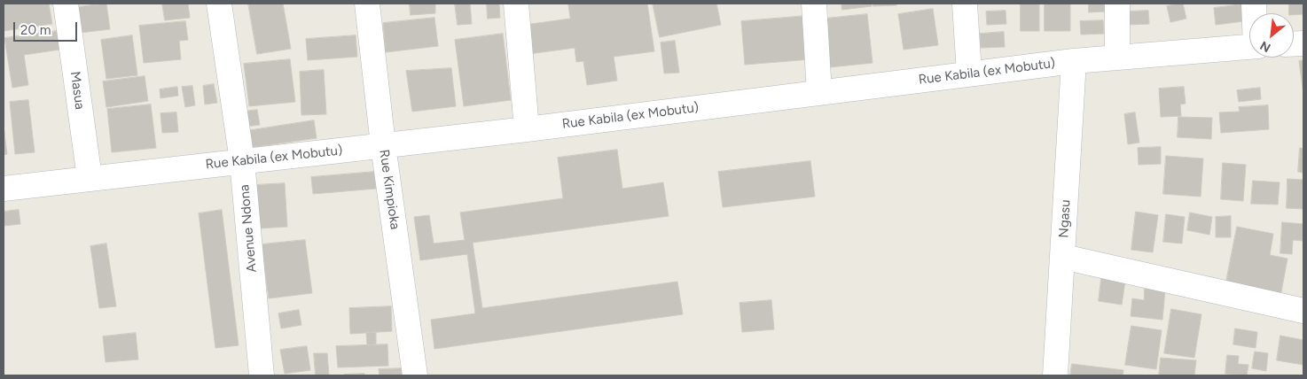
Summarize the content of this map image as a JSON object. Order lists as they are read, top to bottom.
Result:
{
  "streets": {
    "street": [
      "Rue Kabila (ex Mobutu)",
      "Masua",
      "Rue Kimpioka",
      "Ngasu",
      "Avenue Ndona"
    ]
  },
  "crossings": [
    ["Rue Kabila (ex Mobutu)", "Masua"],
    ["Rue Kabila (ex Mobutu)", "Rue Kimpioka"],
    ["Rue Kabila (ex Mobutu)", "Ngasu"],
    ["Rue Kabila (ex Mobutu)", "Avenue Ndona"]
  ],
  "scale_bar": "20 m",
  "north": "bottom left"
}
